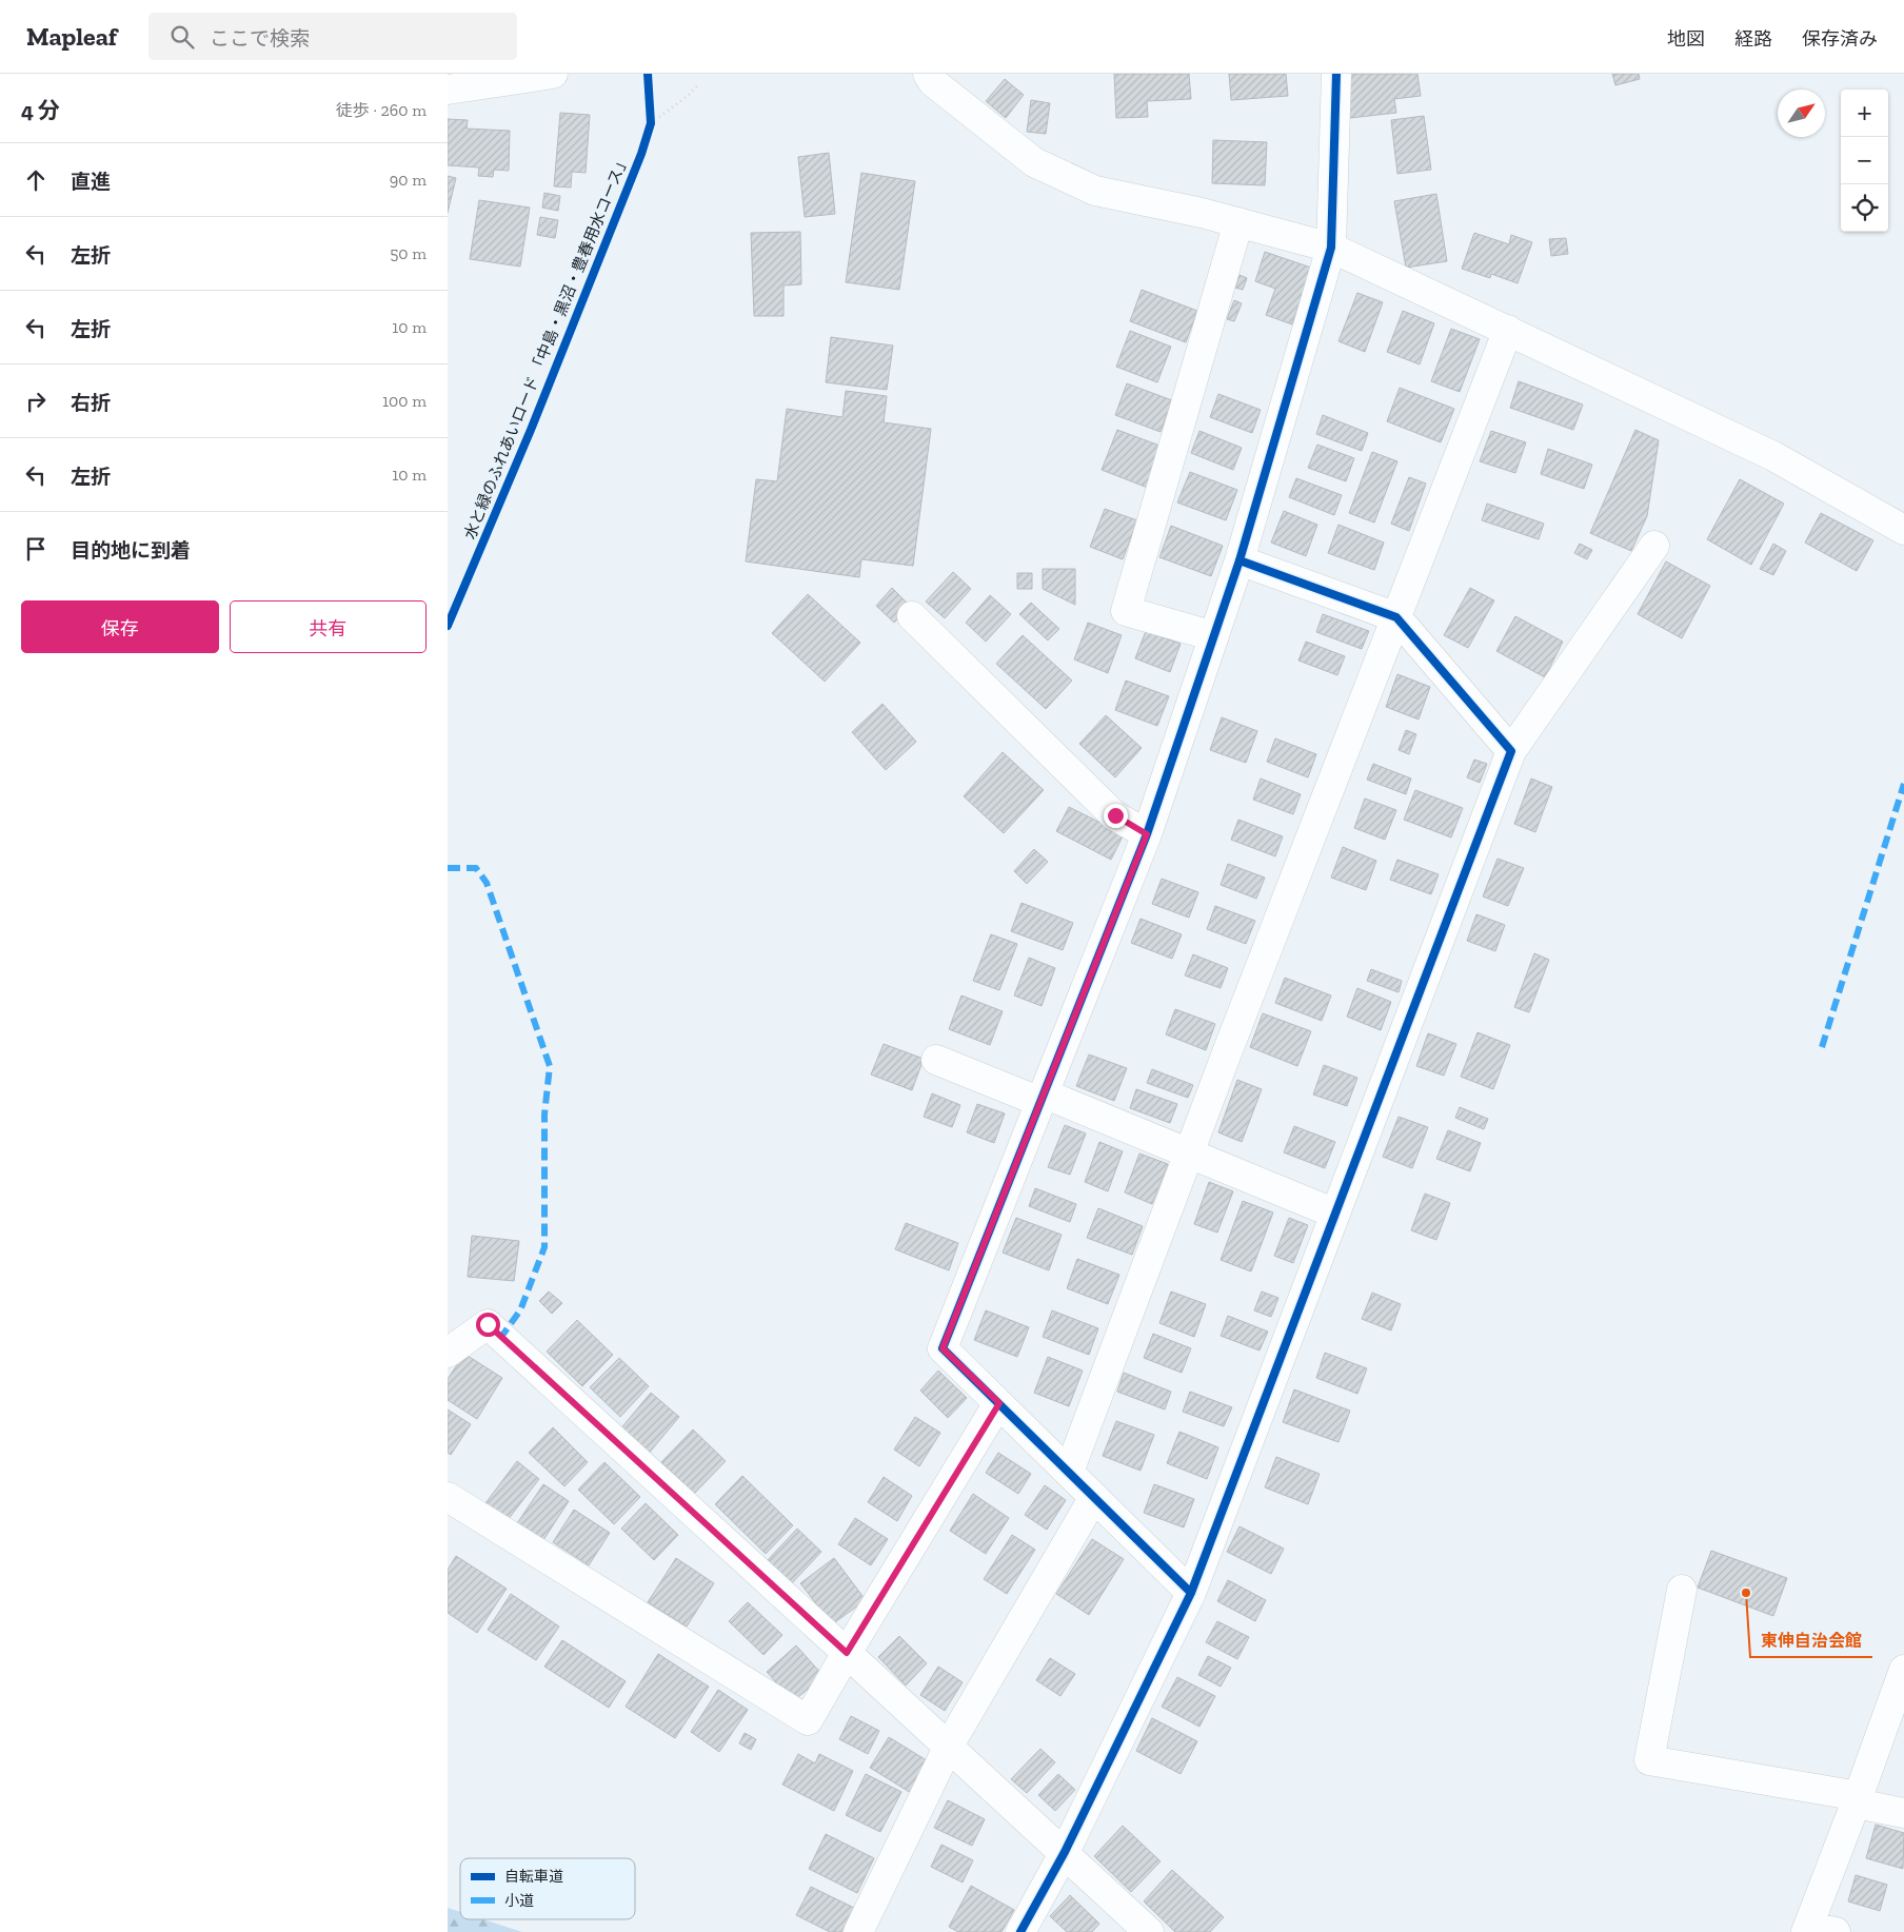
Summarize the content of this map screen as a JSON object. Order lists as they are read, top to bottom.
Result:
{
  "streets": {
    "cycle path": ["水と緑のふれあいロード 「中島・黒沼・豊春用水コース」"]
  },
  "places": ["東伸自治会館"],
  "legend": ["自転車道", "小道"],
  "north": "top right",
  "page": {
    "header": "Mapleaf",
    "search": "ここで検索",
    "nav": ["地図", "経路", "保存済み"],
    "heading": ["4 分", "徒歩 · 260 m"],
    "map_buttons": ["+", "−"],
    "list": [
      ["直進", "90 m"],
      ["左折", "50 m"],
      ["左折", "10 m"],
      ["右折", "100 m"],
      ["左折", "10 m"],
      "目的地に到着"
    ],
    "buttons": ["保存", "共有"]
  }
}
